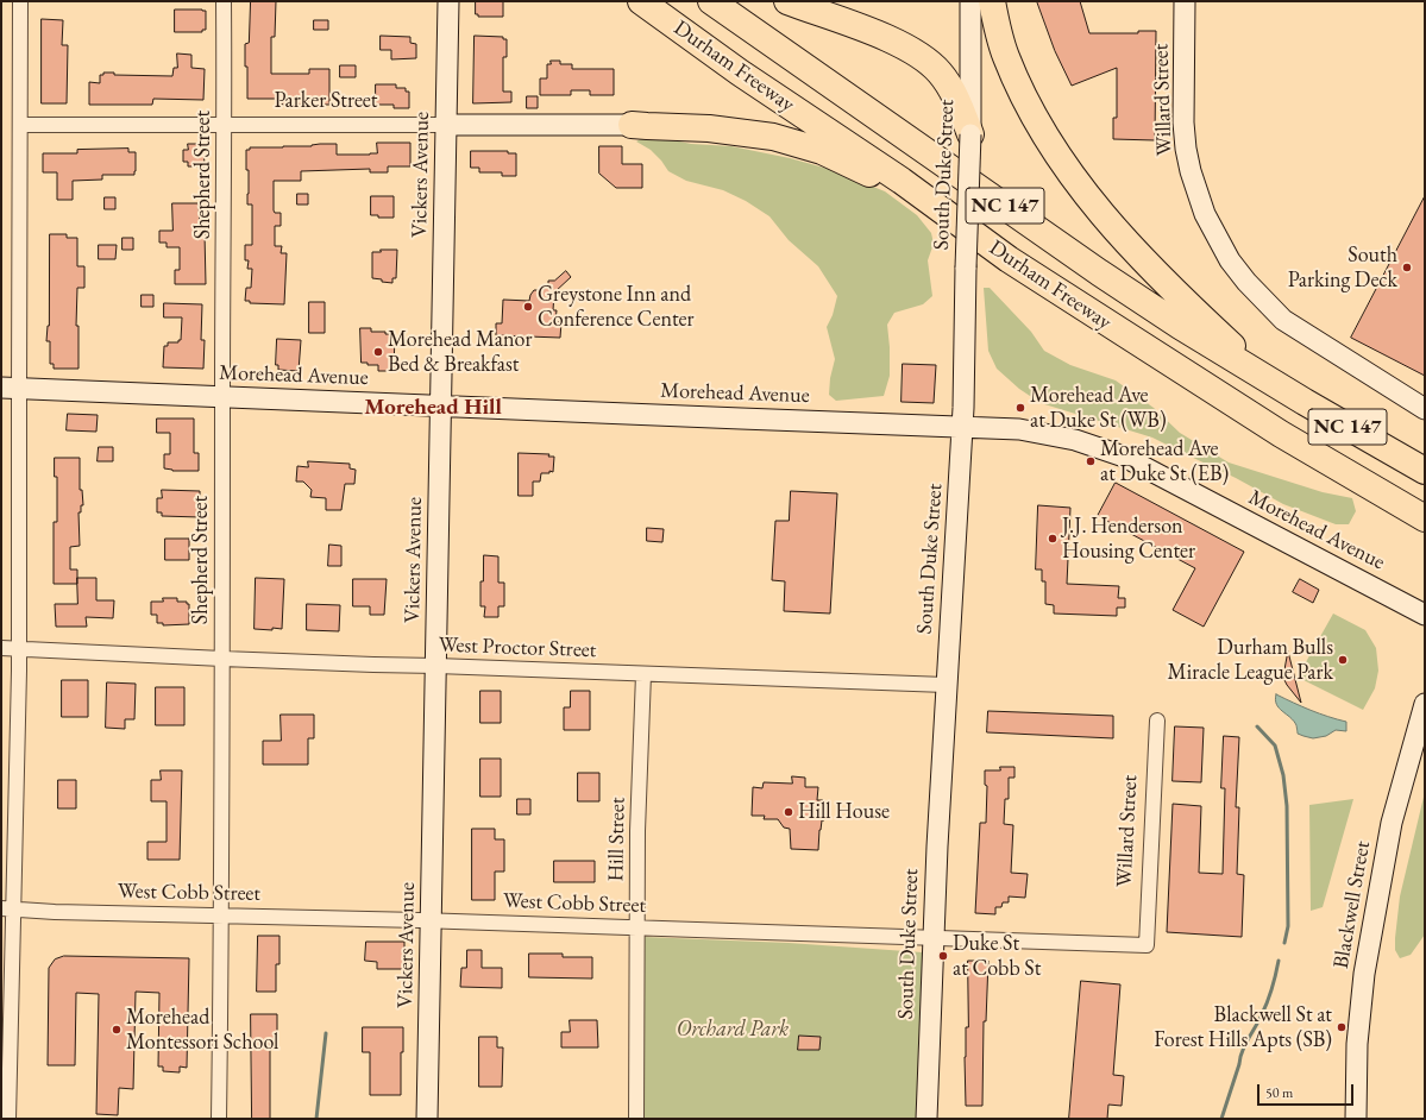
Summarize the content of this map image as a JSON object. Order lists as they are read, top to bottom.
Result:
{
  "streets": {
    "highway": ["Durham Freeway", "NC 147"],
    "main road": [
      "Willard Street",
      "Parker Street",
      "Vickers Avenue",
      "South Duke Street",
      "Morehead Avenue",
      "Blackwell Street"
    ],
    "street": [
      "Shepherd Street",
      "West Proctor Street",
      "Hill Street",
      "West Cobb Street"
    ]
  },
  "crossings": [
    ["Willard Street", "West Cobb Street"],
    ["Parker Street", "Shepherd Street"],
    ["Parker Street", "Vickers Avenue"],
    ["Shepherd Street", "Morehead Avenue"],
    ["Shepherd Street", "West Proctor Street"],
    ["Shepherd Street", "West Cobb Street"],
    ["Vickers Avenue", "Morehead Avenue"],
    ["Vickers Avenue", "West Proctor Street"],
    ["Vickers Avenue", "West Cobb Street"],
    ["South Duke Street", "Morehead Avenue"],
    ["South Duke Street", "West Proctor Street"],
    ["South Duke Street", "West Cobb Street"],
    ["West Proctor Street", "Hill Street"],
    ["Hill Street", "West Cobb Street"]
  ],
  "districts": ["Morehead Hill"],
  "parks": ["Orchard Park"],
  "places": [
    "South Parking Deck",
    "Greystone Inn and Conference Center",
    "Morehead Manor Bed & Breakfast",
    "Morehead Ave at Duke St (WB)",
    "Morehead Ave at Duke St (EB)",
    "J.J. Henderson Housing Center",
    "Durham Bulls Miracle League Park",
    "Hill House",
    "Duke St at Cobb St",
    "Blackwell St at Forest Hills Apts (SB)",
    "Morehead Montessori School"
  ],
  "scale_bar": "50 m"
}
